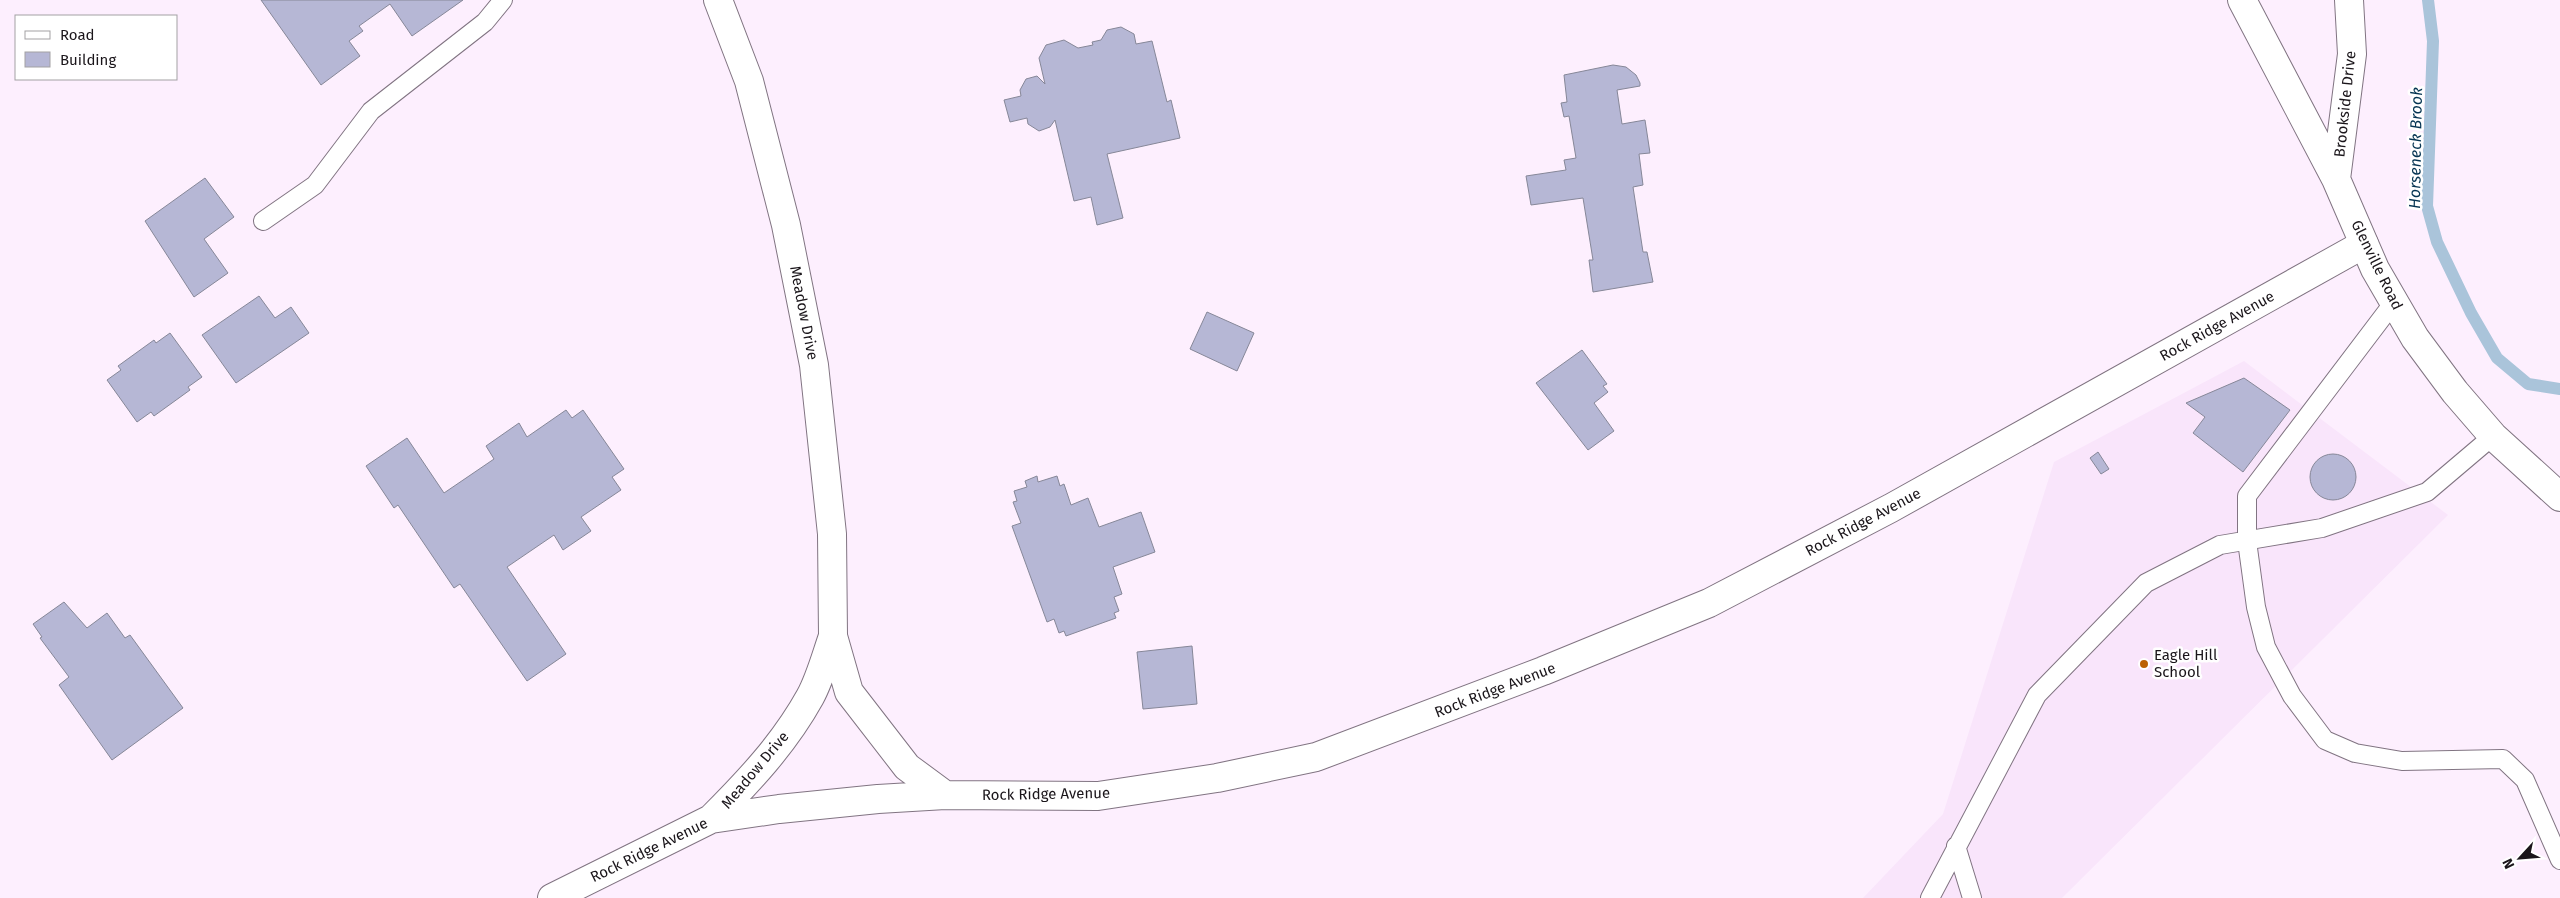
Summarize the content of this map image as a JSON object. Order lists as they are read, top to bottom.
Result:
{
  "streets": {
    "street": [
      "Brookside Drive",
      "Glenville Road",
      "Meadow Drive",
      "Rock Ridge Avenue"
    ]
  },
  "crossings": [
    ["Brookside Drive", "Glenville Road"],
    ["Glenville Road", "Rock Ridge Avenue"],
    ["Meadow Drive", "Rock Ridge Avenue"]
  ],
  "water": ["Horseneck Brook"],
  "places": ["Eagle Hill School"],
  "legend": ["Road", "Building"],
  "north": "bottom left"
}
